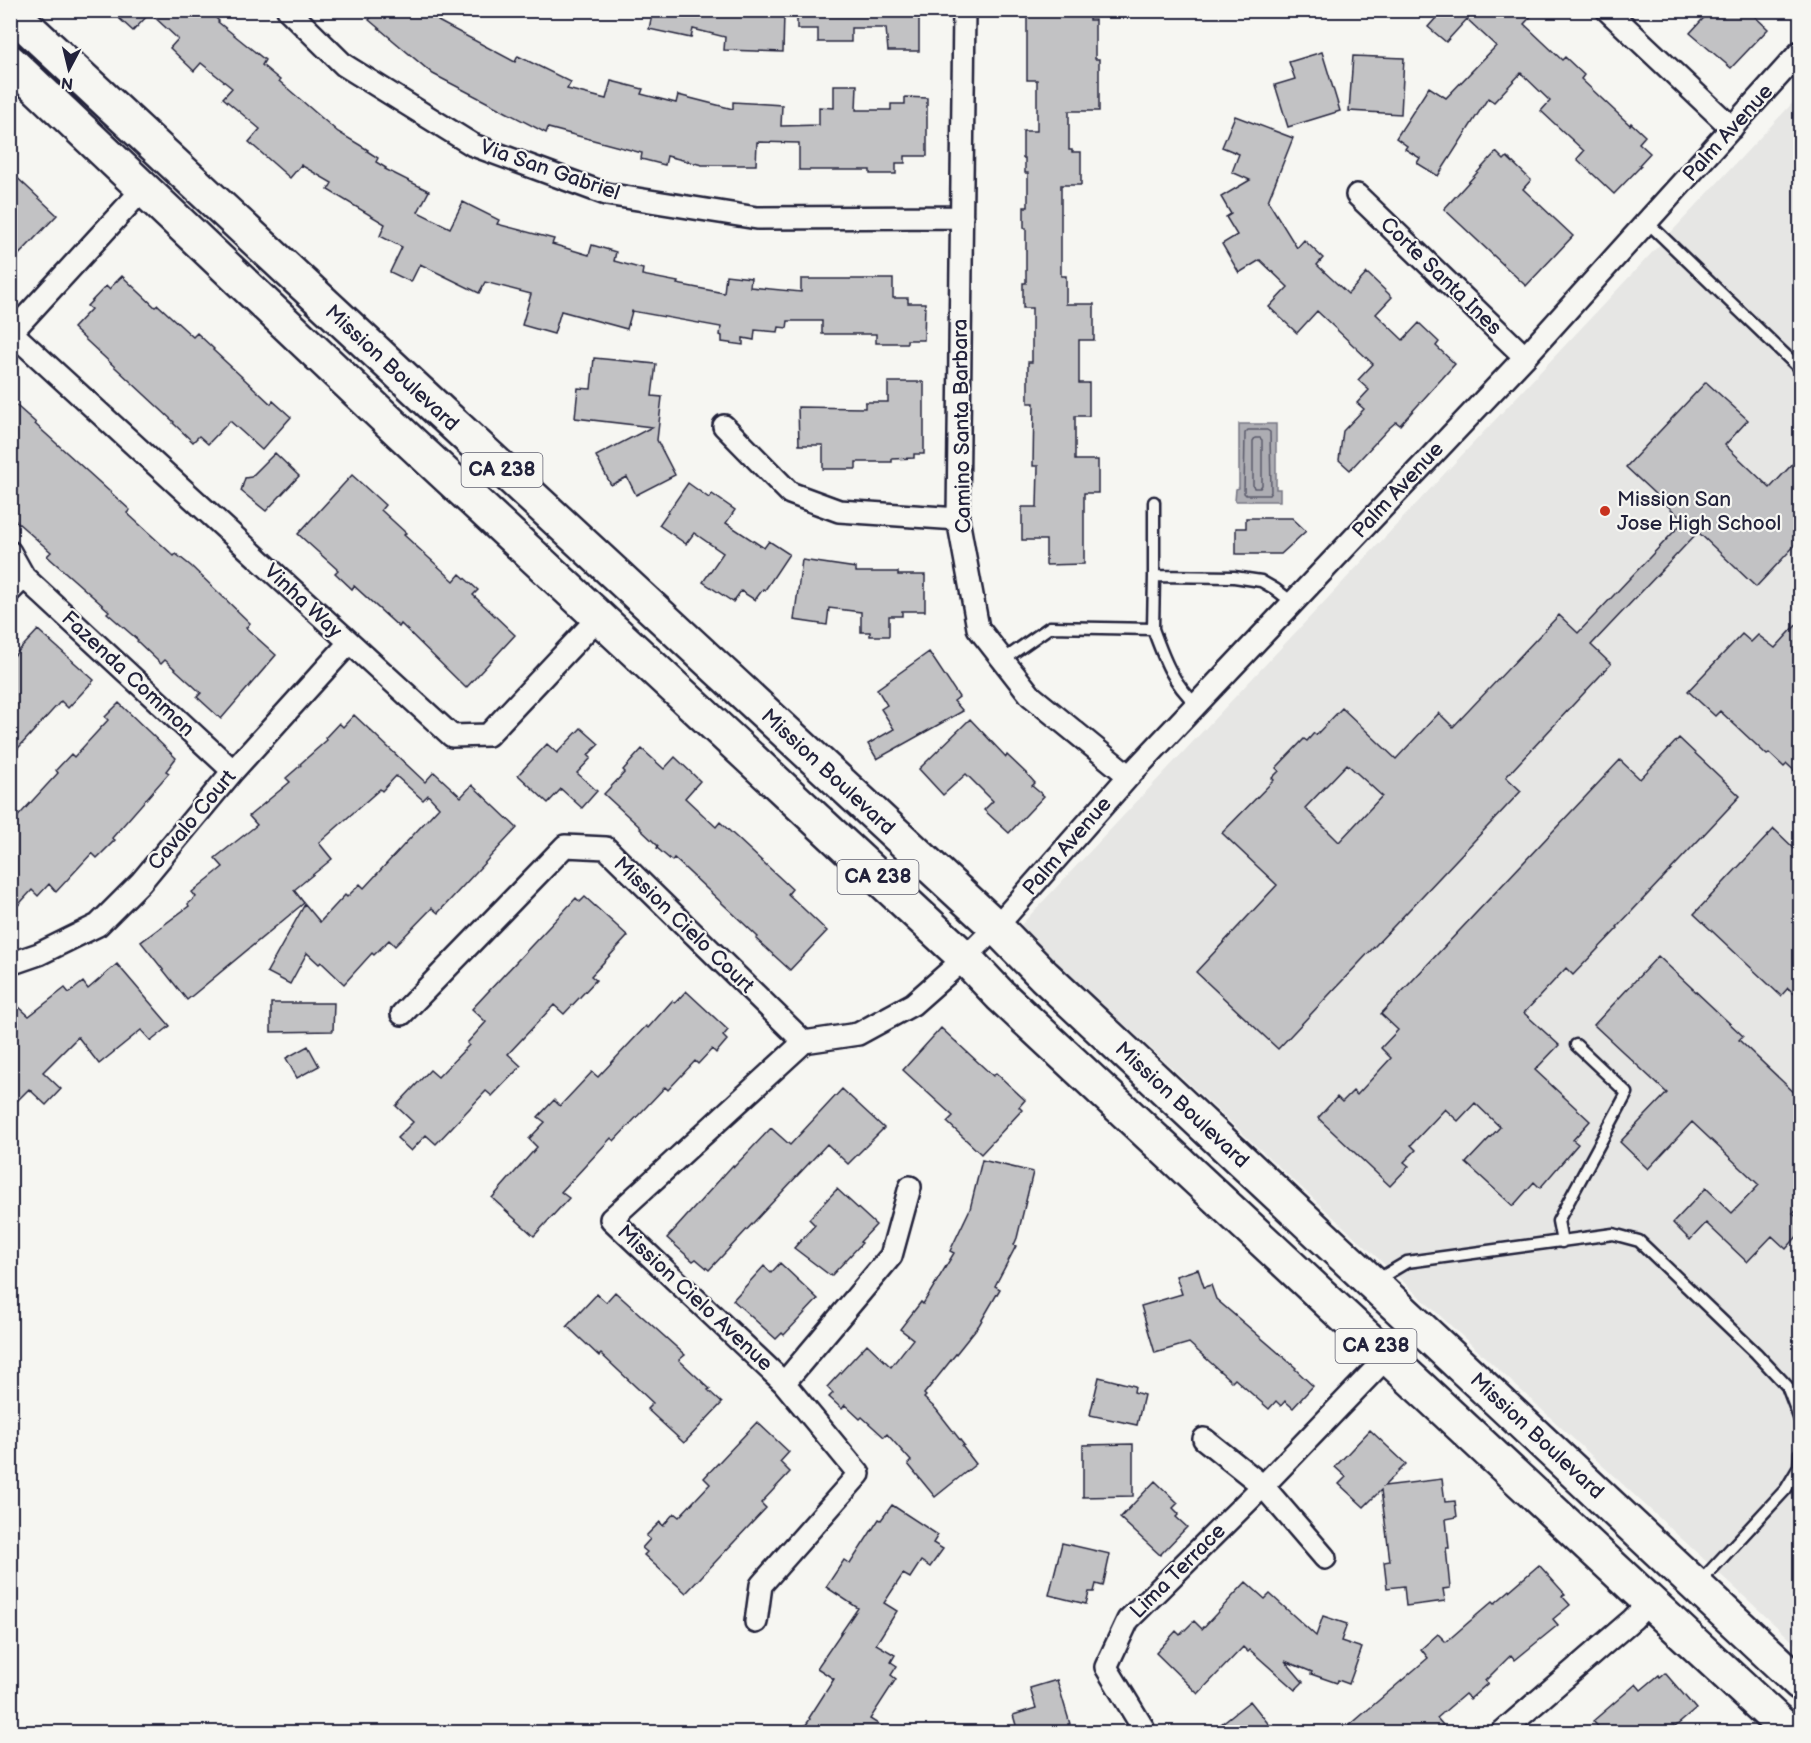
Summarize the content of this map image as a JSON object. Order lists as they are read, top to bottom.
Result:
{
  "streets": {
    "main road": ["Mission Boulevard", "CA 238"],
    "street": [
      "Palm Avenue",
      "Via San Gabriel",
      "Corte Santa Ines",
      "Camino Santa Barbara",
      "Vinha Way",
      "Fazenda Common",
      "Cavalo Court",
      "Mission Cielo Court",
      "Mission Cielo Avenue",
      "Lima Terrace"
    ]
  },
  "crossings": [
    ["Palm Avenue", "Corte Santa Ines"],
    ["Palm Avenue", "Mission Boulevard"],
    ["Palm Avenue", "Camino Santa Barbara"],
    ["Via San Gabriel", "Camino Santa Barbara"],
    ["Mission Boulevard", "Vinha Way"],
    ["Mission Boulevard", "Lima Terrace"],
    ["Vinha Way", "Cavalo Court"],
    ["Fazenda Common", "Cavalo Court"],
    ["Mission Cielo Court", "Mission Cielo Avenue"]
  ],
  "places": ["Mission San Jose High School"],
  "north": "bottom"
}
